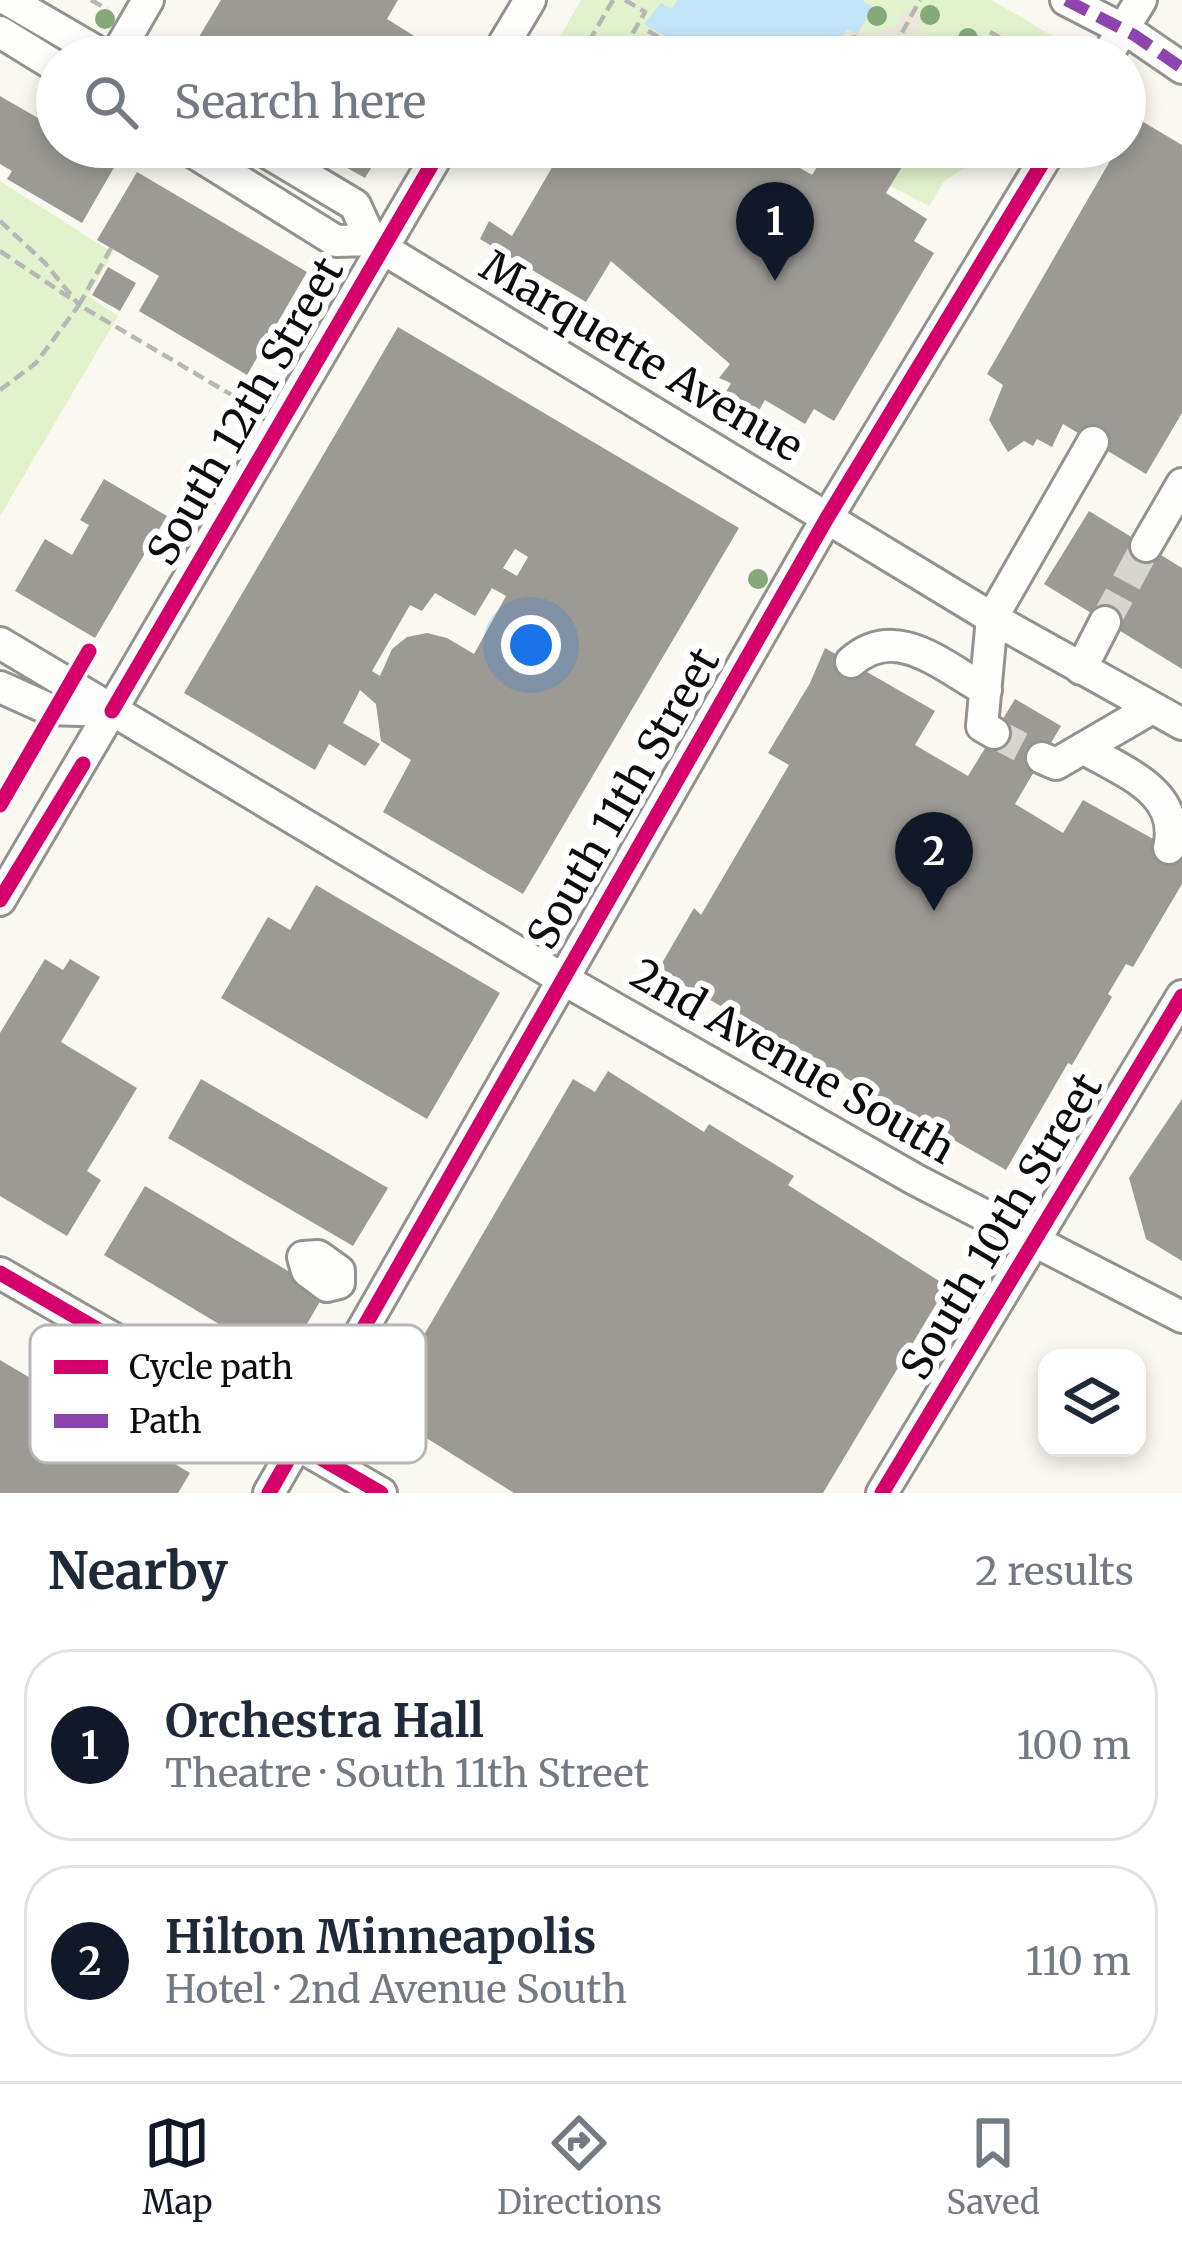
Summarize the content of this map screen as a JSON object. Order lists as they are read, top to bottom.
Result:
{
  "streets": {
    "street": [
      "Marquette Avenue",
      "South 12th Street",
      "South 11th Street",
      "2nd Avenue South",
      "South 10th Street"
    ]
  },
  "crossings": [
    ["Marquette Avenue", "South 12th Street"],
    ["Marquette Avenue", "South 11th Street"],
    ["South 12th Street", "2nd Avenue South"],
    ["South 11th Street", "2nd Avenue South"],
    ["2nd Avenue South", "South 10th Street"]
  ],
  "legend": ["Cycle path", "Path"],
  "page": {
    "search": "Search here",
    "pins": ["1", "2"],
    "heading": ["Nearby", "2 results"],
    "list": [
      {
        "mark": "1",
        "name": "Orchestra Hall",
        "note": "Theatre · South 11th Street",
        "value": "100 m"
      },
      {
        "mark": "2",
        "name": "Hilton Minneapolis",
        "note": "Hotel · 2nd Avenue South",
        "value": "110 m"
      }
    ],
    "nav": ["Map", "Directions", "Saved"]
  }
}
